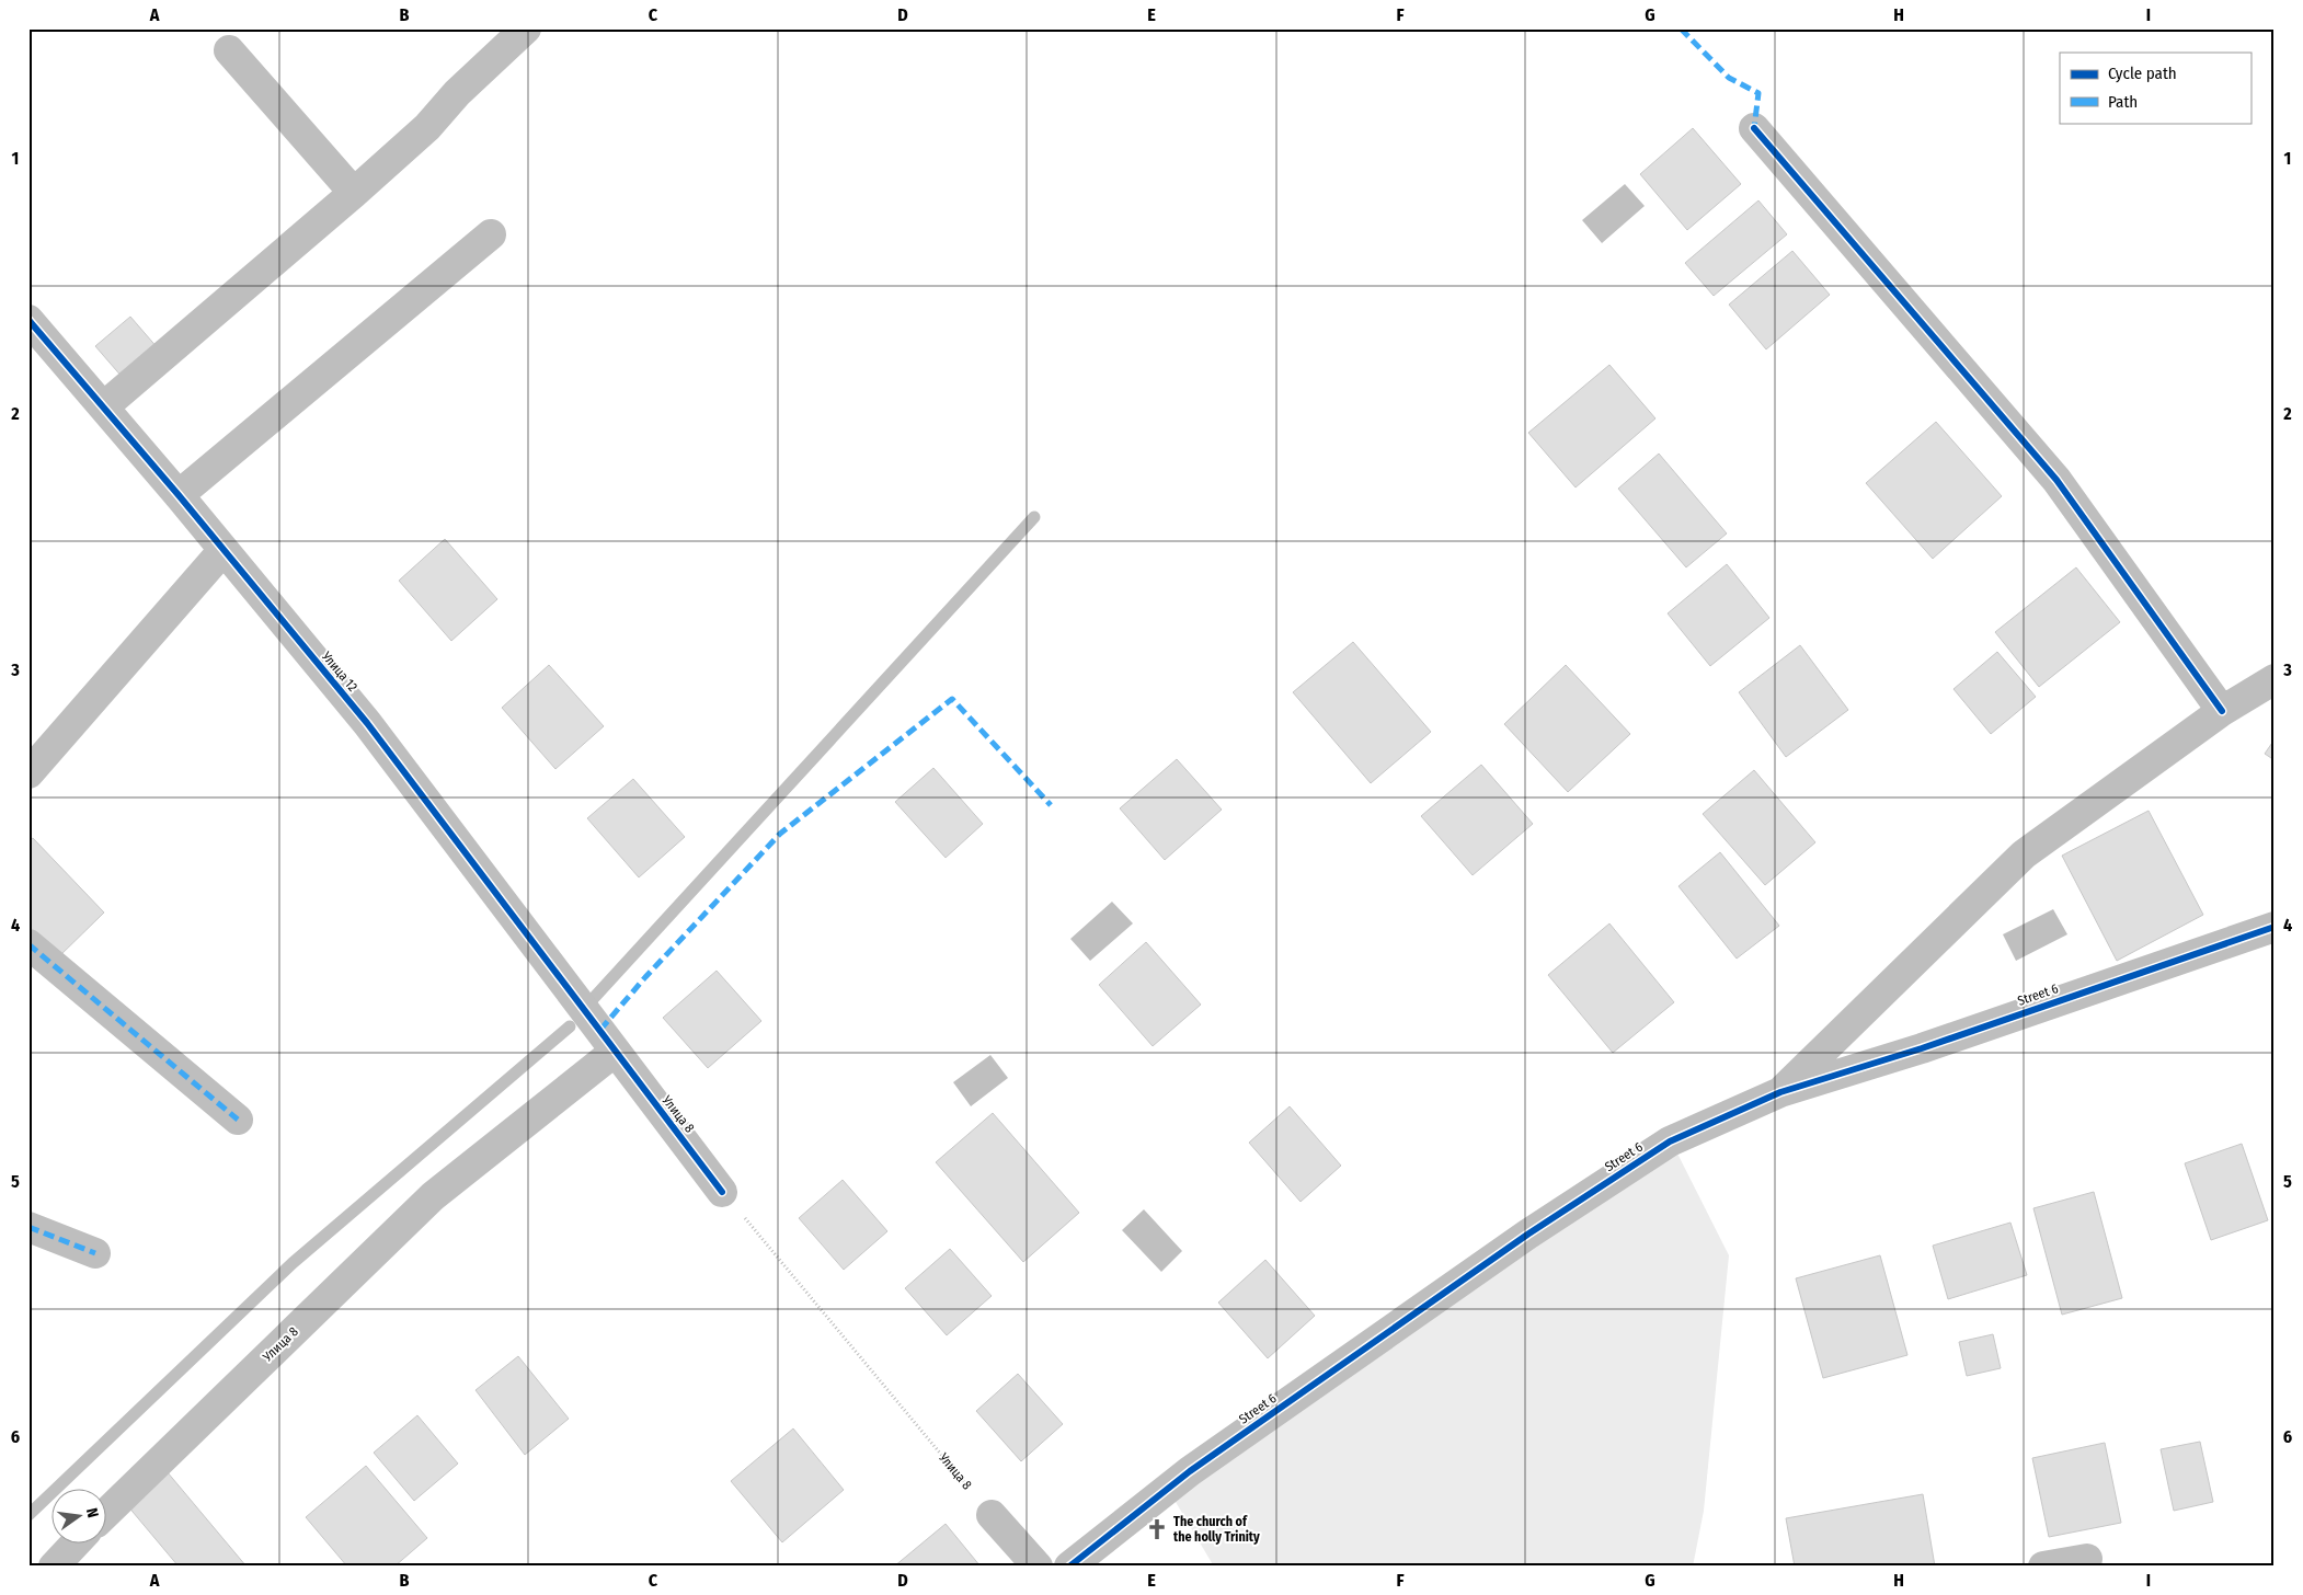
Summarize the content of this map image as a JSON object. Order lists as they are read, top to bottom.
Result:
{
  "streets": {
    "street": ["Улица 12", "Street 6", "Улица 8"]
  },
  "crossings": [
    ["Улица 12", "Улица 8"]
  ],
  "places": {
    "church": ["Тhe church of the holly Trinity"]
  },
  "legend": ["Cycle path", "Path"],
  "north": "right",
  "grid": {
    "columns": [
      "A",
      "B",
      "C",
      "D",
      "E",
      "F",
      "G",
      "H",
      "I"
    ],
    "rows": [
      "1",
      "2",
      "3",
      "4",
      "5",
      "6"
    ]
  }
}
